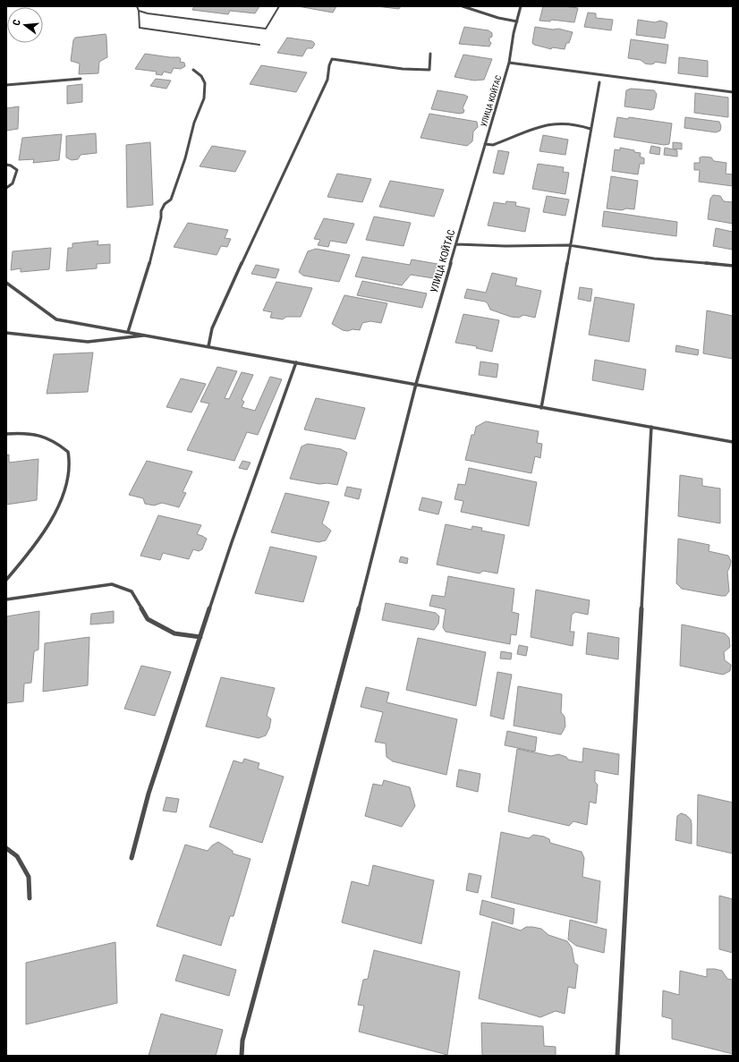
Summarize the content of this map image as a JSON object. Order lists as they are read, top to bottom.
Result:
{
  "streets": {
    "street": ["УЛИЦА КОЙТАС"]
  },
  "north": "left"
}
